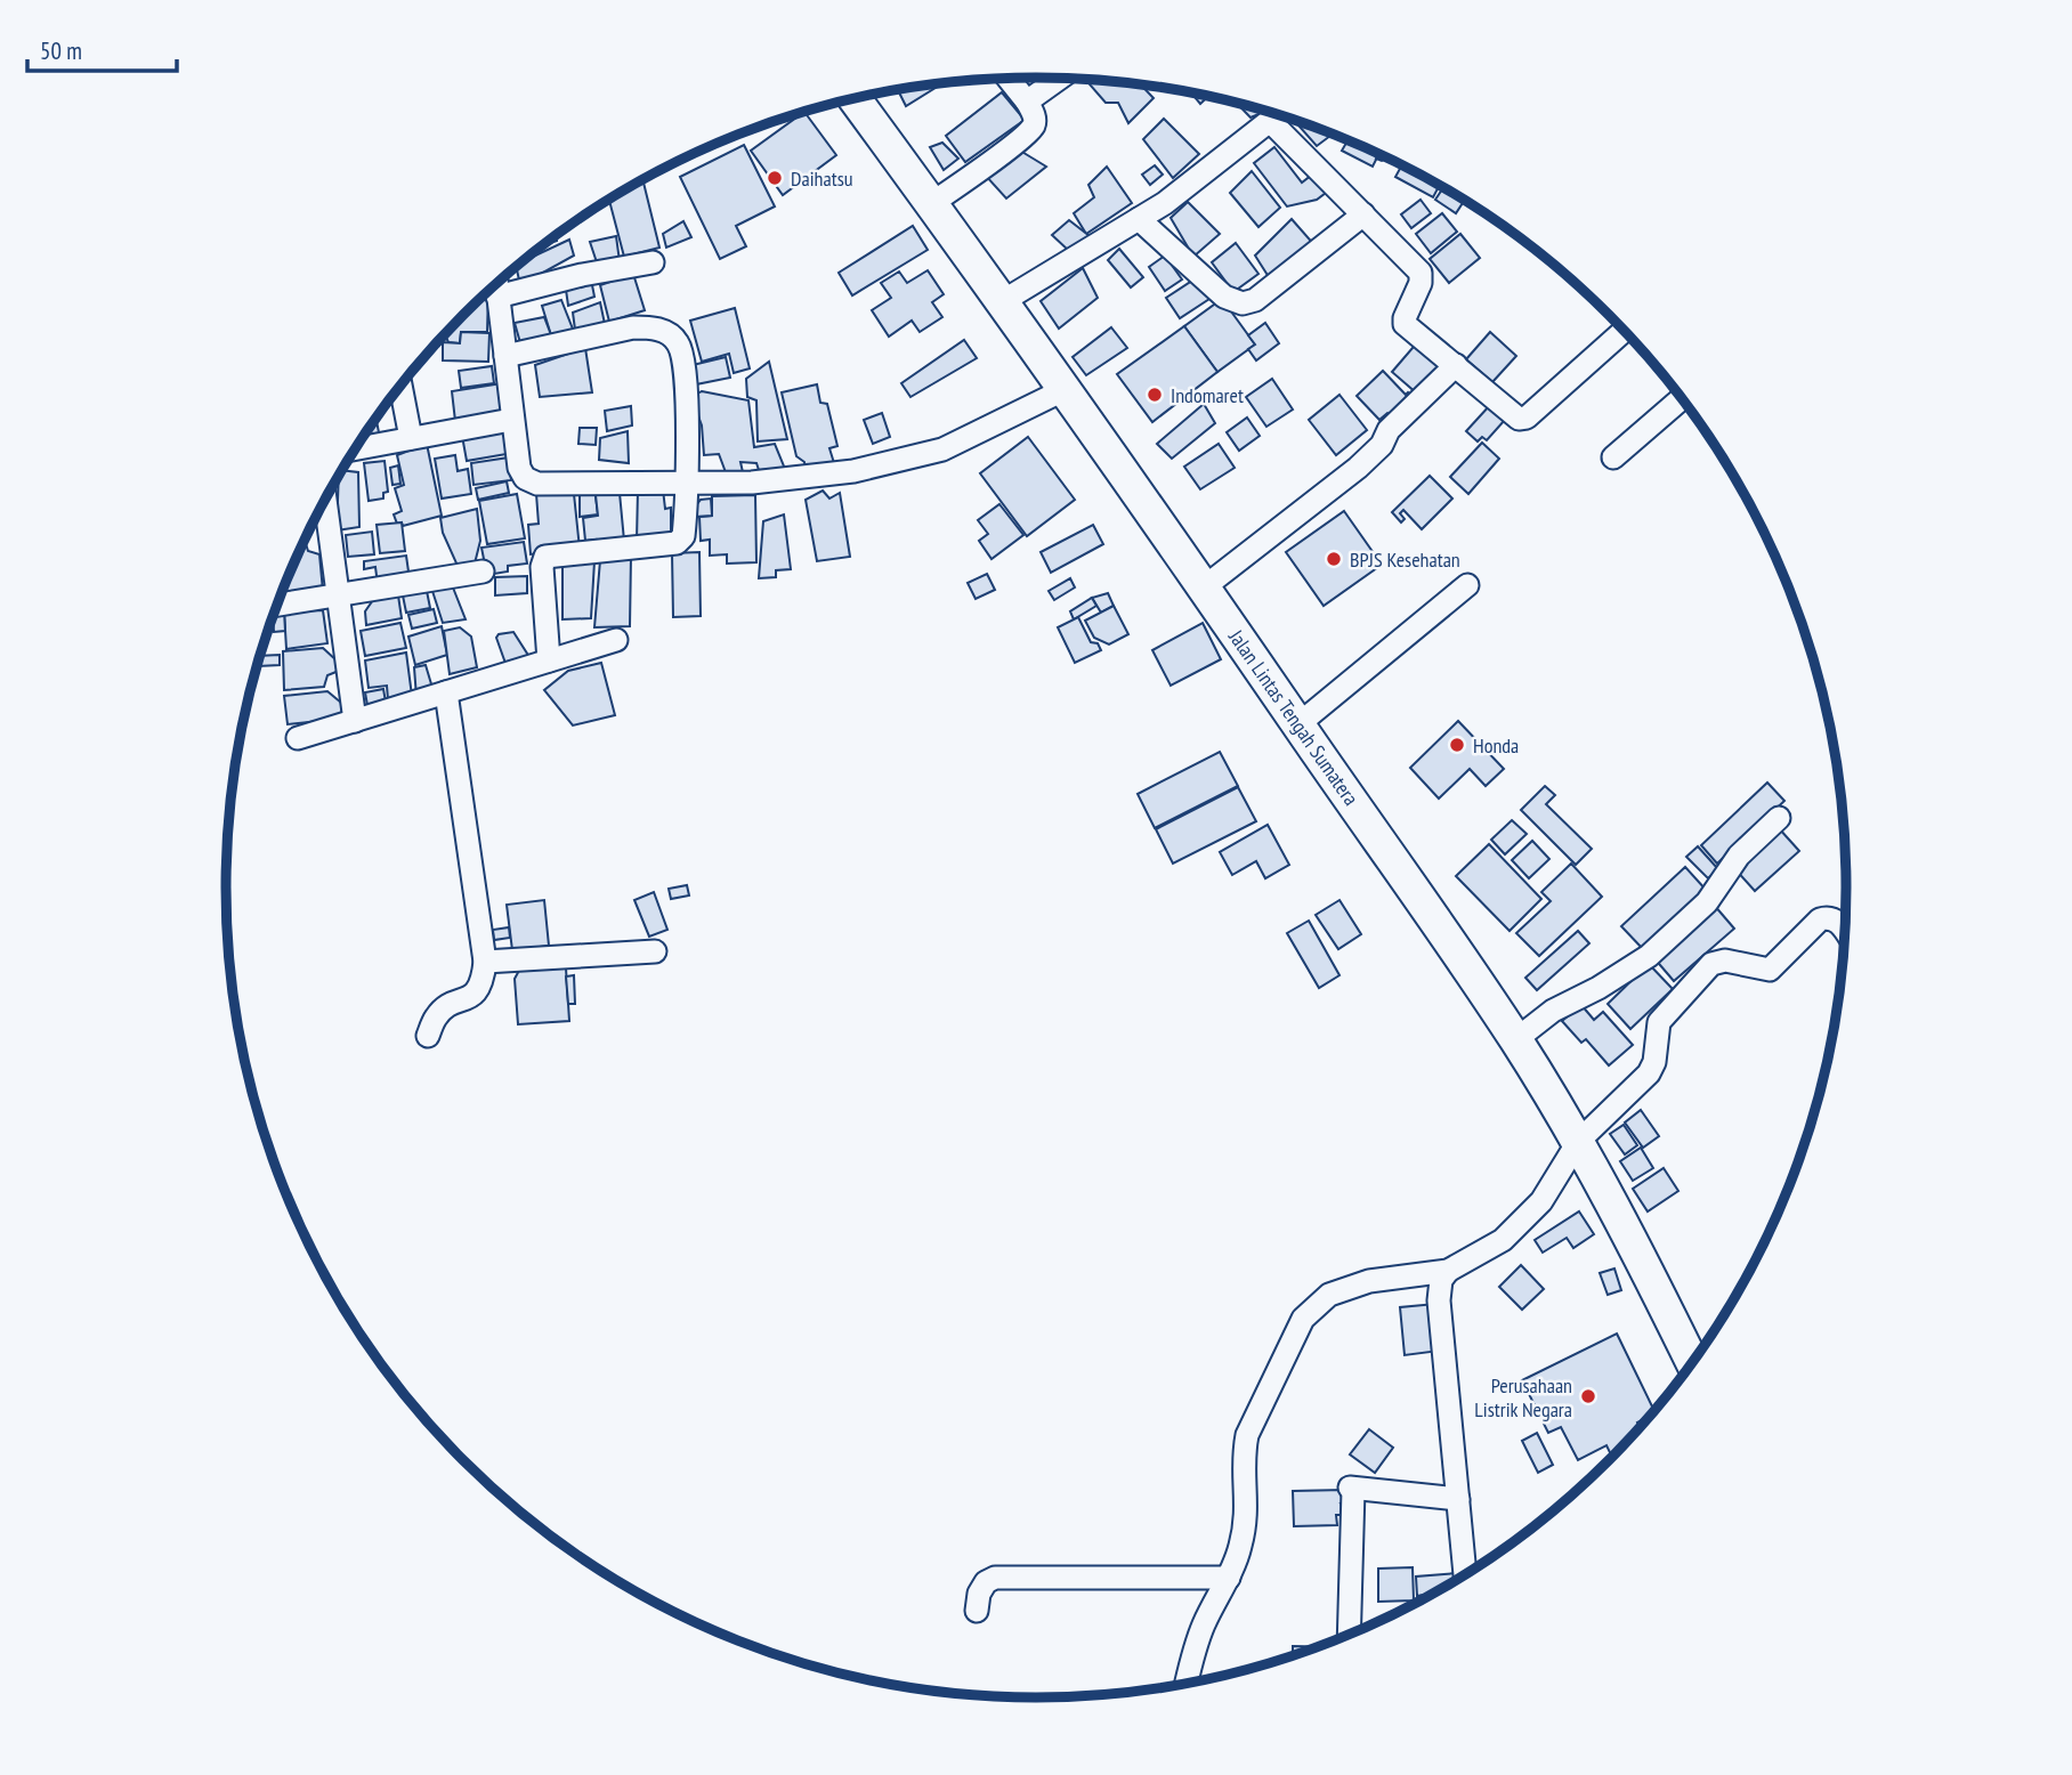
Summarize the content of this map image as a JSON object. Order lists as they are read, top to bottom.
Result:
{
  "streets": {
    "highway": ["Jalan Lintas Tengah Sumatera"]
  },
  "places": [
    "Daihatsu",
    "Indomaret",
    "BPJS Kesehatan",
    "Honda",
    "Perusahaan Listrik Negara"
  ],
  "scale_bar": "50 m"
}
